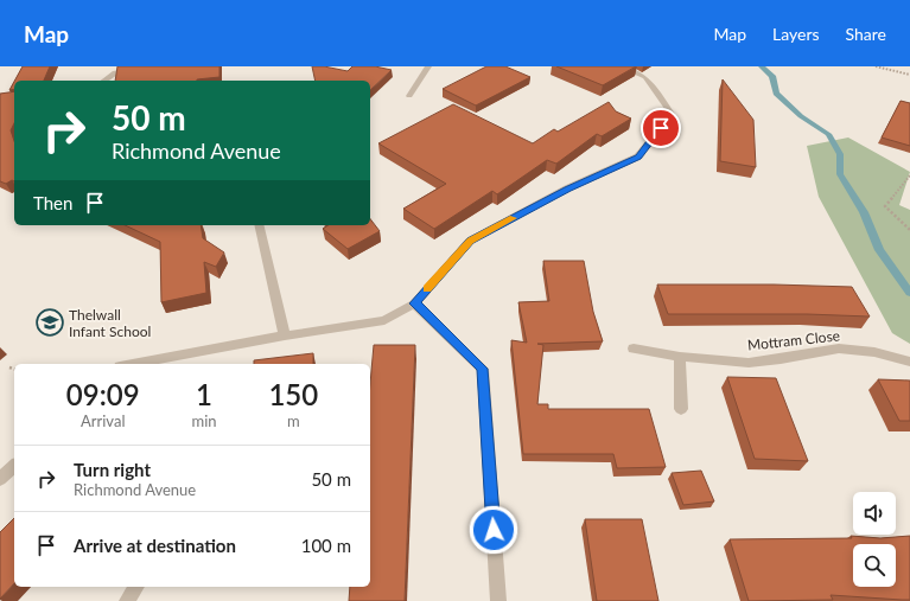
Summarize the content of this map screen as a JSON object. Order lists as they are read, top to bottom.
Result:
{
  "streets": {
    "street": ["Mottram Close"]
  },
  "places": {
    "school or university": ["Thelwall Infant School"]
  },
  "page": {
    "header": "Map",
    "nav": ["Map", "Layers", "Share"],
    "turn": ["50 m", "Richmond Avenue"],
    "then": "Then",
    "eta": [
      "09:09",
      "Arrival",
      "1",
      "min",
      "150",
      "m"
    ],
    "list": [
      {
        "name": "Turn right",
        "note": "Richmond Avenue",
        "value": "50 m"
      },
      {
        "name": "Arrive at destination",
        "value": "100 m"
      }
    ]
  }
}
